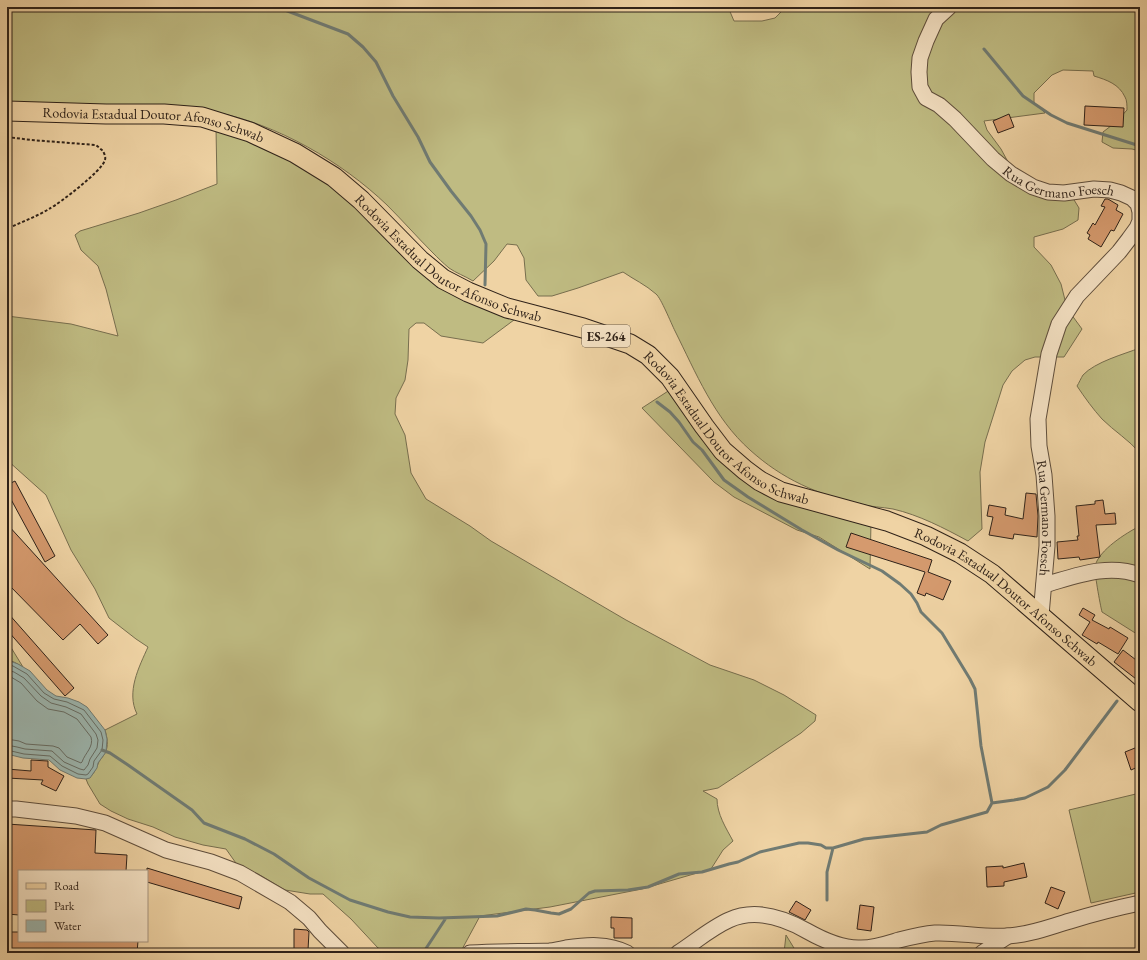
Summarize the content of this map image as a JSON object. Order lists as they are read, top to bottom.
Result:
{
  "streets": {
    "main road": ["Rodovia Estadual Doutor Afonso Schwab", "ES-264"],
    "street": ["Rua Germano Foesch"]
  },
  "crossings": [
    ["Rodovia Estadual Doutor Afonso Schwab", "Rua Germano Foesch"]
  ],
  "legend": ["Road", "Park", "Water"]
}
